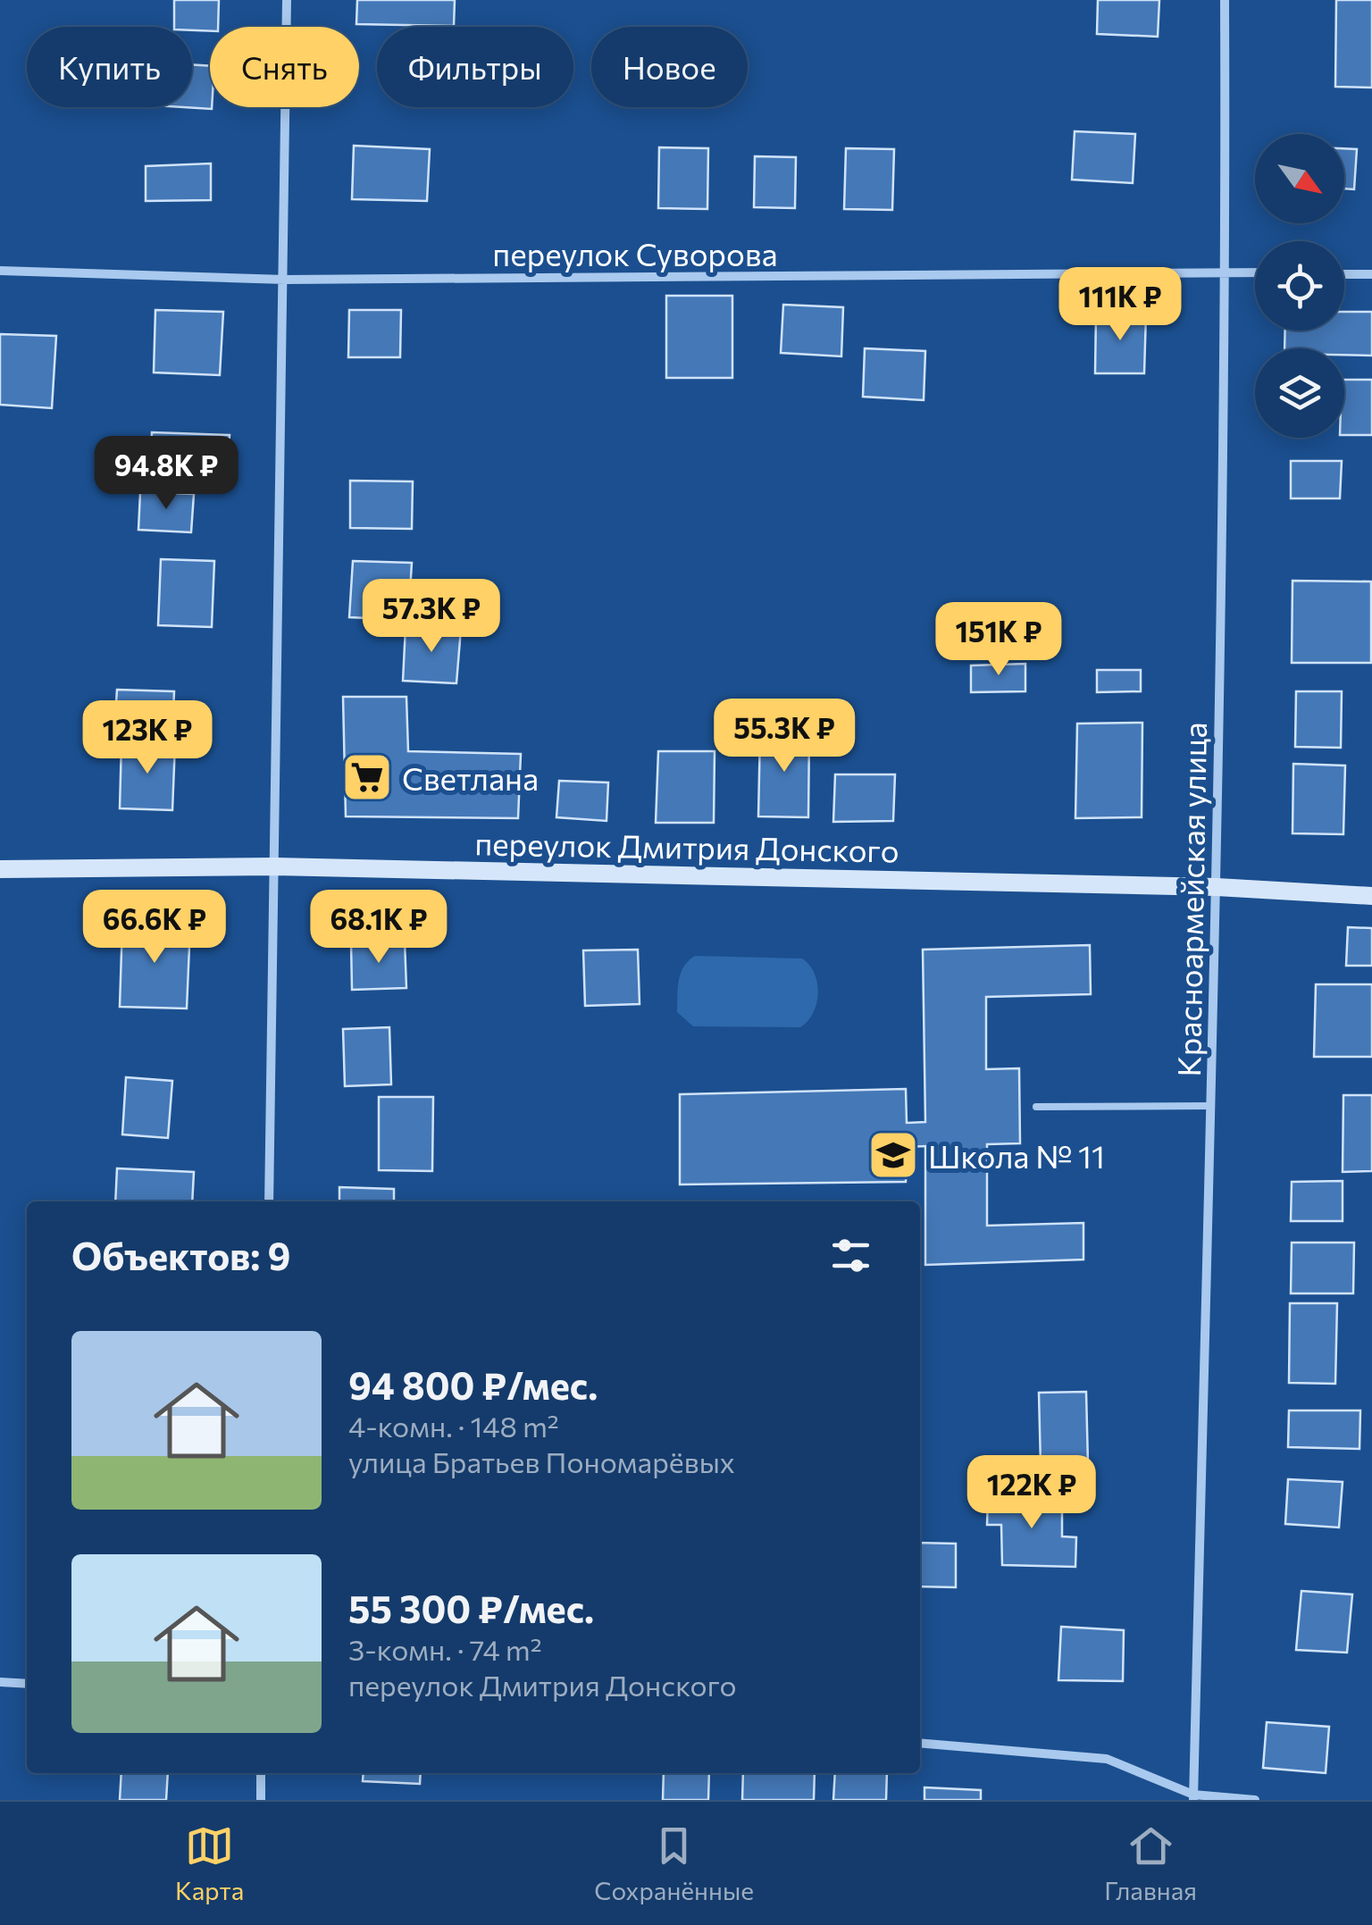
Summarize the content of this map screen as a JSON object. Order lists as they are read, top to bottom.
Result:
{
  "streets": {
    "street": ["переулок Суворова", "переулок Дмитрия Донского", "Красноармейская улица"]
  },
  "crossings": [
    ["переулок Суворова", "Красноармейская улица"],
    ["переулок Дмитрия Донского", "Красноармейская улица"]
  ],
  "places": {
    "supermarket": ["Светлана"],
    "school or university": ["Школа № 11"]
  },
  "north": "bottom right",
  "page": {
    "chip": [
      "Купить",
      "Снять",
      "Фильтры",
      "Новое"
    ],
    "price": [
      "111K ₽",
      "94.8K ₽",
      "57.3K ₽",
      "151K ₽",
      "55.3K ₽",
      "123K ₽",
      "66.6K ₽",
      "68.1K ₽",
      "122K ₽"
    ],
    "heading": "Объектов: 9",
    "list": [
      {
        "name": "94 800 ₽/мес.",
        "note": "4-комн. · 148 m² · улица Братьев Пономарёвых"
      },
      {
        "name": "55 300 ₽/мес.",
        "note": "3-комн. · 74 m² · переулок Дмитрия Донского"
      }
    ],
    "tabs": ["Карта", "Сохранённые", "Главная"]
  }
}
